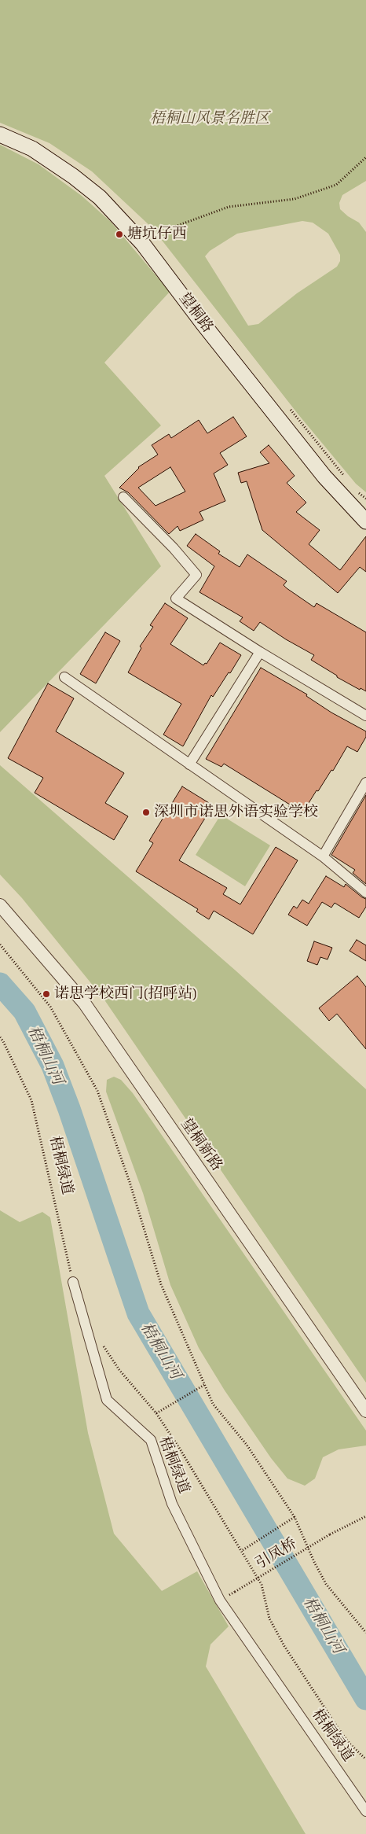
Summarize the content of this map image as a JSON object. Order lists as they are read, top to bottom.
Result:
{
  "streets": {
    "main road": ["望桐路"],
    "street": ["望桐新路", "梧桐绿道"],
    "path": ["引凤桥"]
  },
  "water": ["梧桐山河"],
  "parks": ["梧桐山风景名胜区"],
  "places": ["塘坑仔西", "深圳市诺思外语实验学校", "诺思学校西门(招呼站)"]
}
